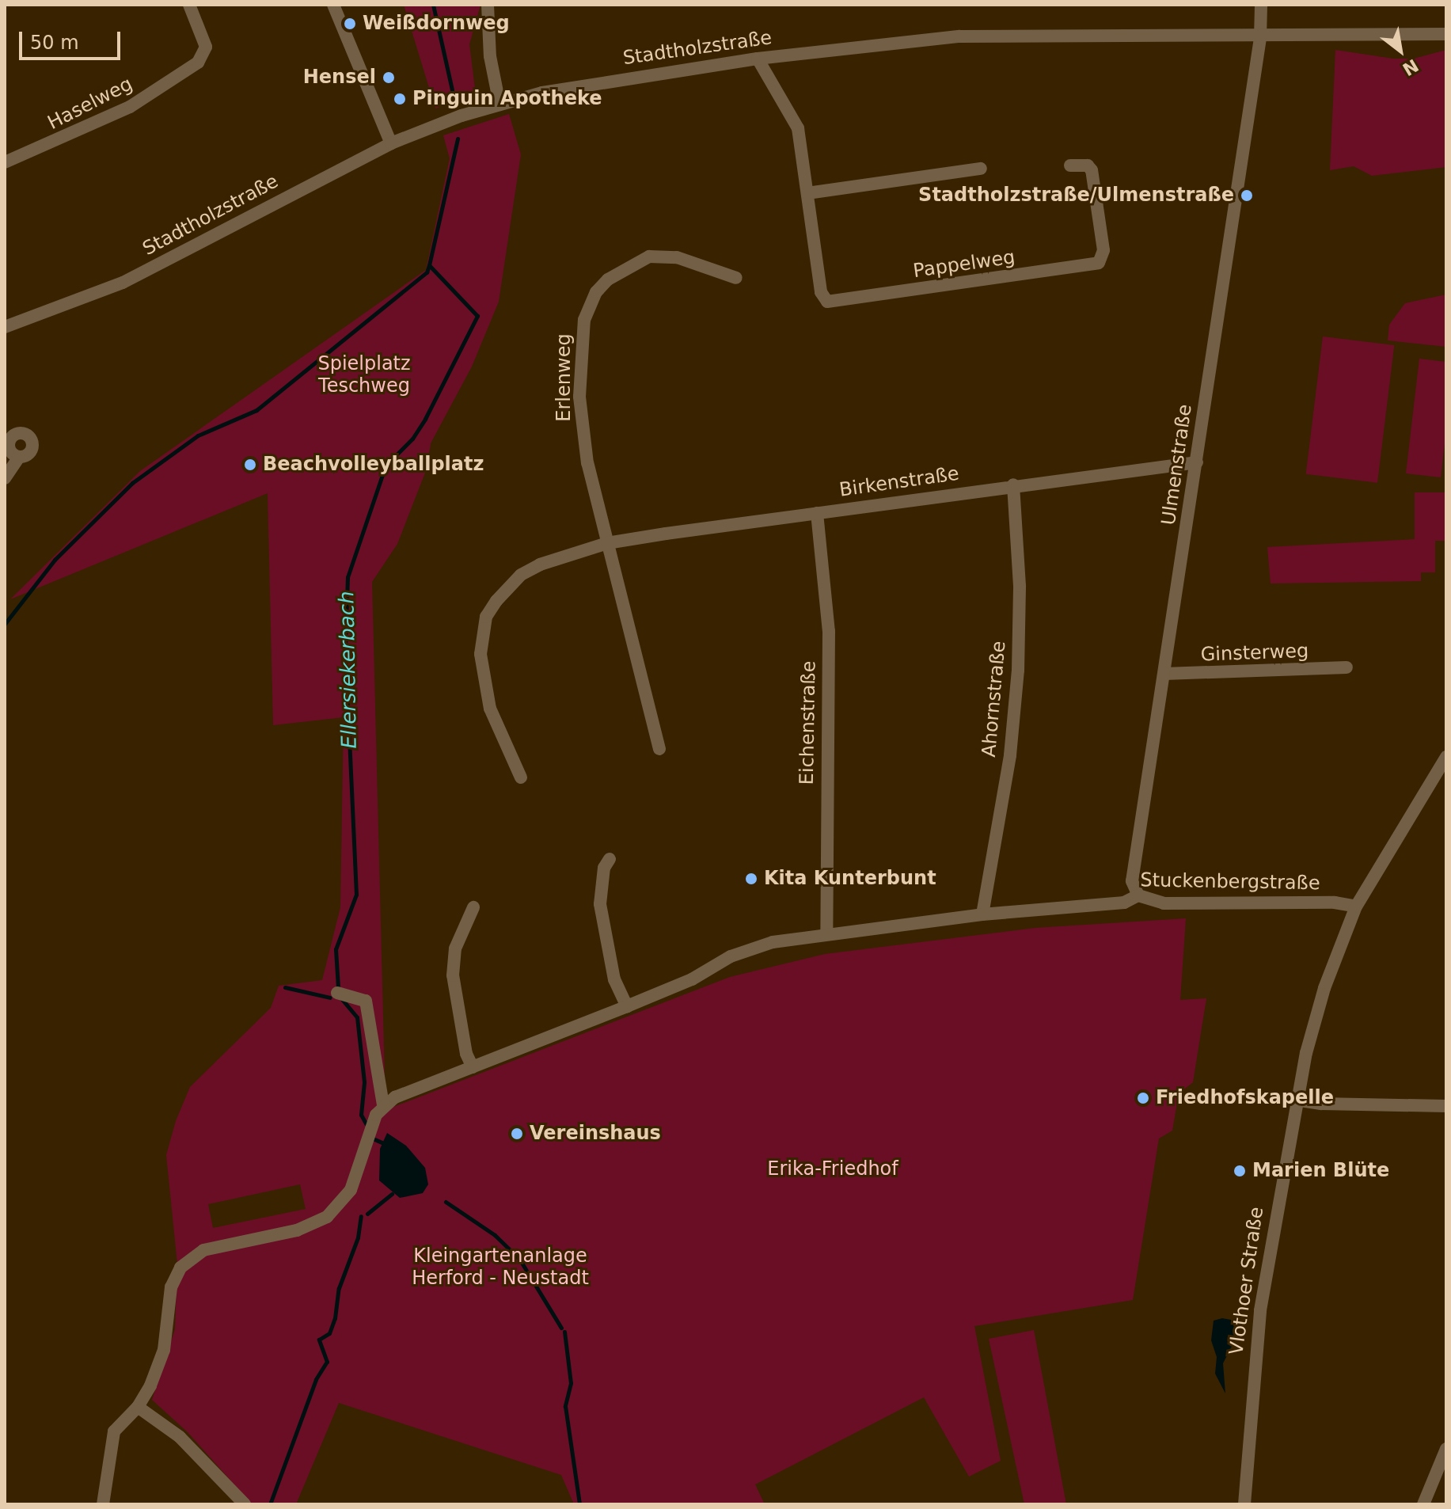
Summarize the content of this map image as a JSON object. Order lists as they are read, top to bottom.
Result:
{
  "streets": {
    "street": [
      "Stadtholzstraße",
      "Haselweg",
      "Pappelweg",
      "Erlenweg",
      "Ulmenstraße",
      "Birkenstraße",
      "Ginsterweg",
      "Ahornstraße",
      "Eichenstraße",
      "Stuckenbergstraße",
      "Vlothoer Straße"
    ]
  },
  "crossings": [
    ["Stadtholzstraße", "Pappelweg"],
    ["Stadtholzstraße", "Ulmenstraße"],
    ["Erlenweg", "Birkenstraße"],
    ["Ulmenstraße", "Birkenstraße"],
    ["Ulmenstraße", "Ginsterweg"],
    ["Ulmenstraße", "Stuckenbergstraße"],
    ["Birkenstraße", "Ahornstraße"],
    ["Birkenstraße", "Eichenstraße"],
    ["Ahornstraße", "Stuckenbergstraße"],
    ["Eichenstraße", "Stuckenbergstraße"],
    ["Stuckenbergstraße", "Vlothoer Straße"]
  ],
  "water": ["Ellersiekerbach"],
  "parks": ["Spielplatz Teschweg", "Erika-Friedhof", "Kleingartenanlage Herford - Neustadt"],
  "places": [
    "Weißdornweg",
    "Hensel",
    "Pinguin Apotheke",
    "Stadtholzstraße/Ulmenstraße",
    "Beachvolleyballplatz",
    "Kita Kunterbunt",
    "Friedhofskapelle",
    "Vereinshaus",
    "Marien Blüte"
  ],
  "scale_bar": "50 m",
  "north": "bottom right"
}
